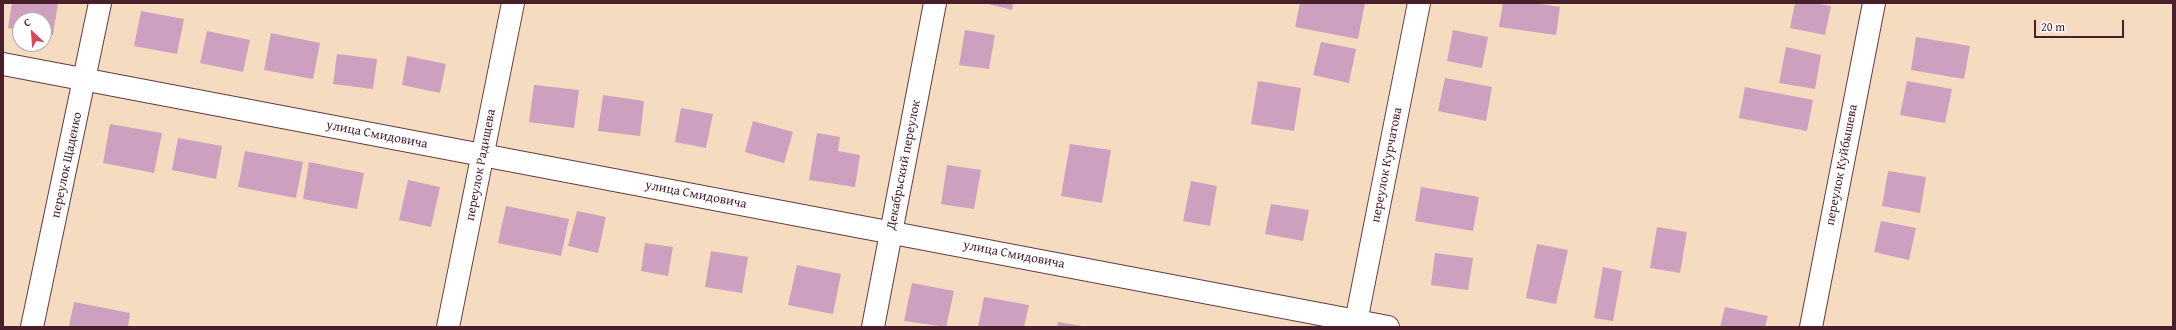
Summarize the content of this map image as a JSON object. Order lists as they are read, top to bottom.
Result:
{
  "streets": {
    "street": [
      "улица Смидовича",
      "переулок Щаденко",
      "переулок Радищева",
      "Декабрьский переулок",
      "переулок Курчатова",
      "переулок Куйбышева"
    ]
  },
  "crossings": [
    ["улица Смидовича", "переулок Щаденко"],
    ["улица Смидовича", "переулок Радищева"],
    ["улица Смидовича", "Декабрьский переулок"],
    ["улица Смидовича", "переулок Курчатова"]
  ],
  "scale_bar": "20 m",
  "north": "top left"
}
